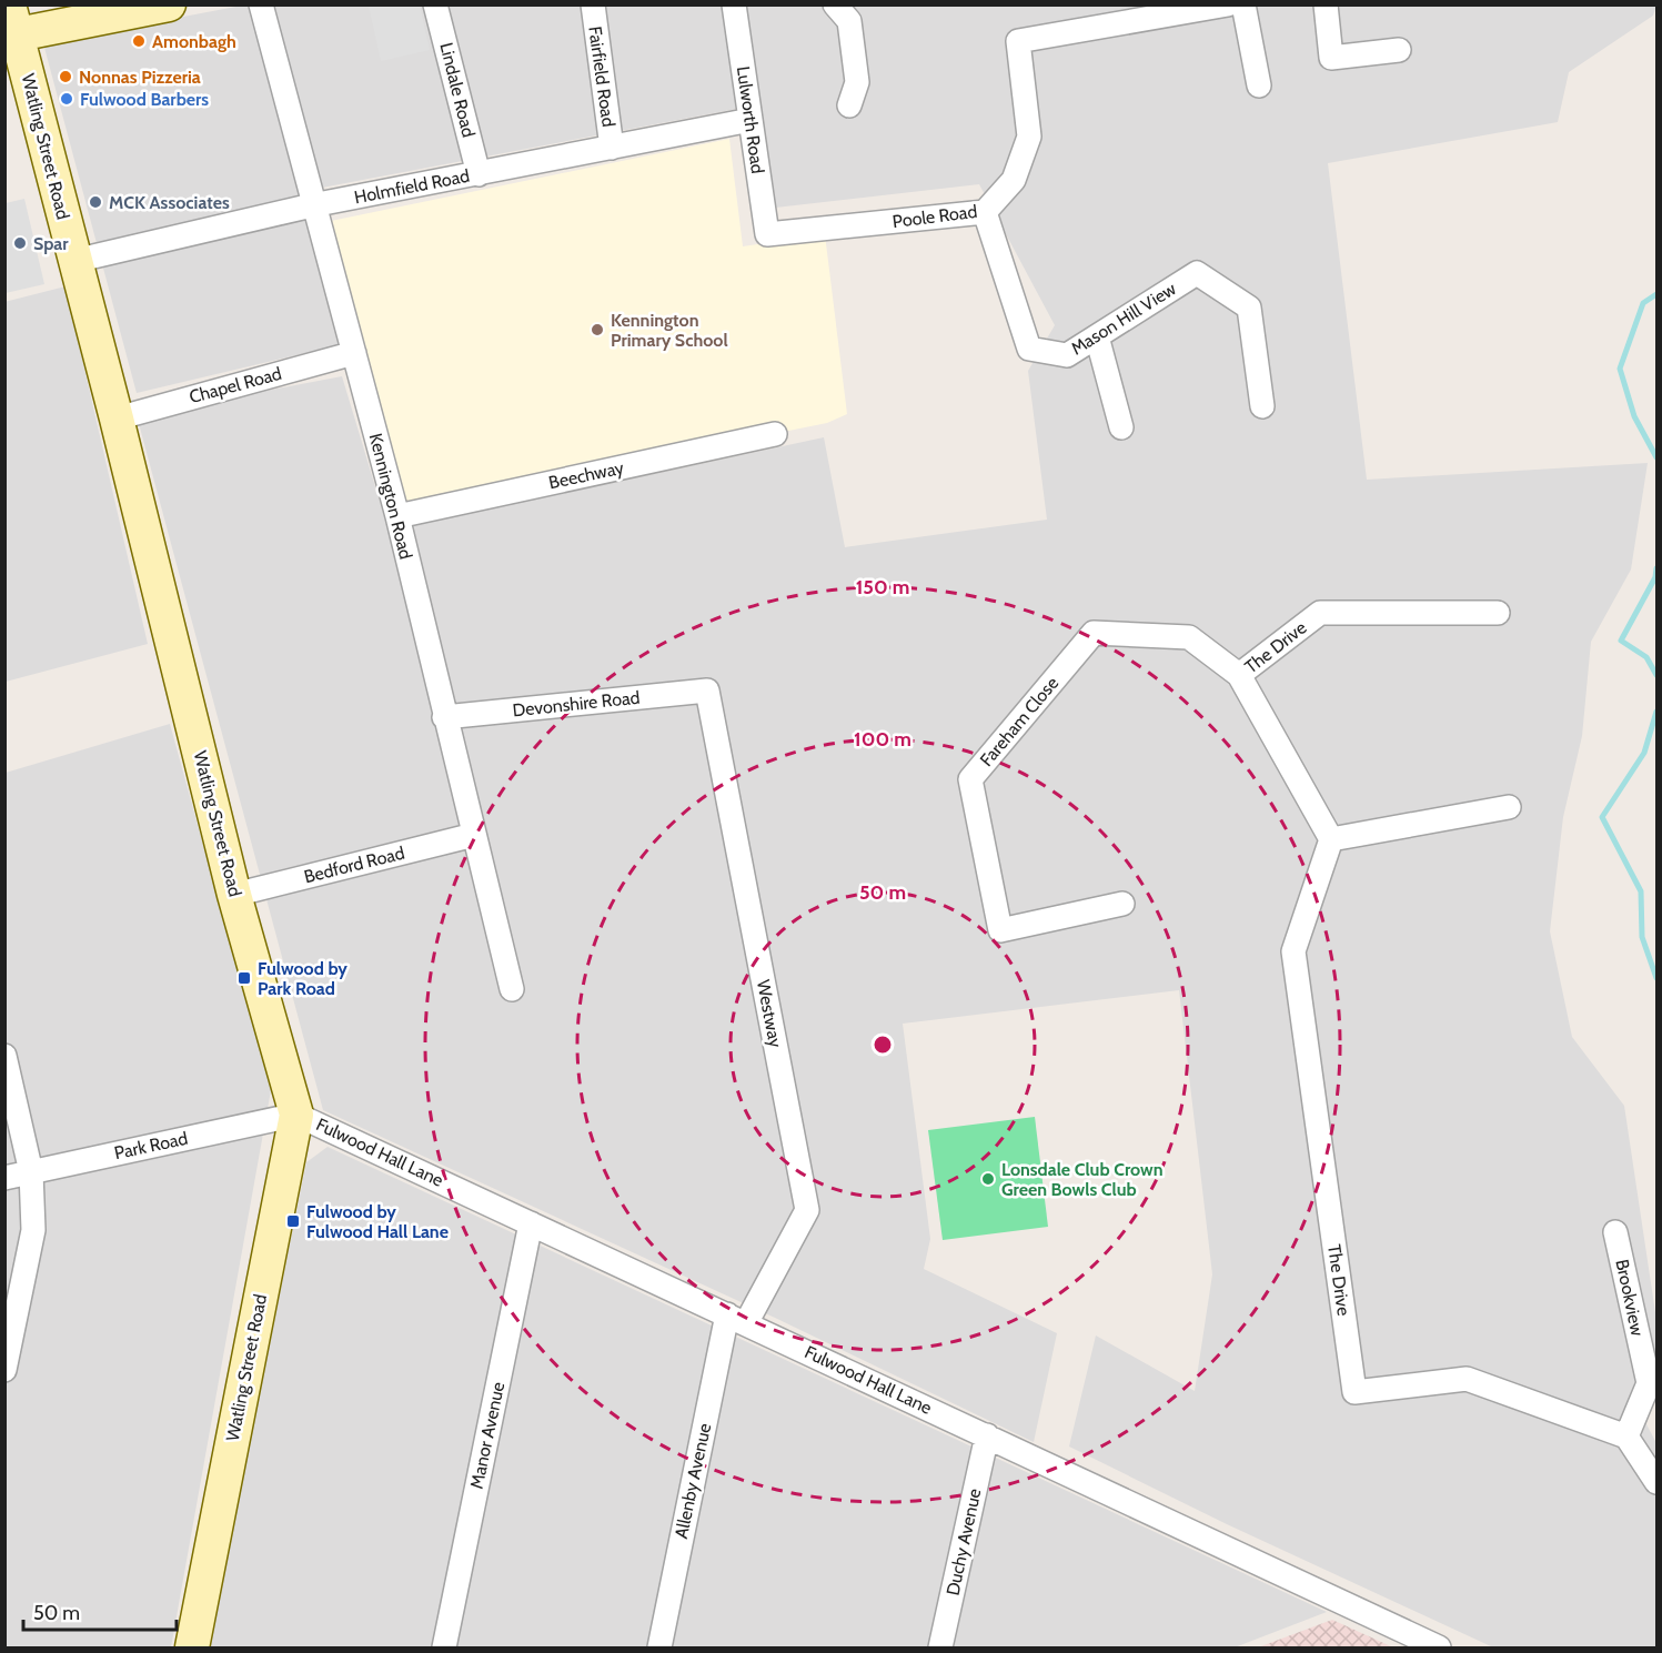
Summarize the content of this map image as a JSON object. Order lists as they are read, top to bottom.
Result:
{
  "streets": {
    "main road": ["Watling Street Road"],
    "street": [
      "Fairfield Road",
      "Lindale Road",
      "Lulworth Road",
      "Holmfield Road",
      "Poole Road",
      "Mason Hill View",
      "Chapel Road",
      "Beechway",
      "Kennington Road",
      "The Drive",
      "Devonshire Road",
      "Fareham Close",
      "Bedford Road",
      "Westway",
      "Park Road",
      "Fulwood Hall Lane",
      "Brookview",
      "Manor Avenue",
      "Allenby Avenue",
      "Duchy Avenue"
    ]
  },
  "crossings": [
    ["Fairfield Road", "Holmfield Road"],
    ["Lindale Road", "Holmfield Road"],
    ["Lulworth Road", "Holmfield Road"],
    ["Lulworth Road", "Poole Road"],
    ["Watling Street Road", "Holmfield Road"],
    ["Watling Street Road", "Chapel Road"],
    ["Watling Street Road", "Bedford Road"],
    ["Watling Street Road", "Park Road"],
    ["Watling Street Road", "Fulwood Hall Lane"],
    ["Holmfield Road", "Kennington Road"],
    ["Poole Road", "Mason Hill View"],
    ["Chapel Road", "Kennington Road"],
    ["Beechway", "Kennington Road"],
    ["Kennington Road", "Devonshire Road"],
    ["Kennington Road", "Bedford Road"],
    ["The Drive", "Fareham Close"],
    ["The Drive", "Brookview"],
    ["Devonshire Road", "Westway"],
    ["Westway", "Fulwood Hall Lane"],
    ["Westway", "Allenby Avenue"],
    ["Park Road", "Fulwood Hall Lane"],
    ["Fulwood Hall Lane", "Manor Avenue"],
    ["Fulwood Hall Lane", "Allenby Avenue"],
    ["Fulwood Hall Lane", "Duchy Avenue"]
  ],
  "places": {
    "other": [
      "Amonbagh",
      "Nonnas Pizzeria",
      "Fulwood Barbers",
      "MCK Associates",
      "Spar",
      "Kennington Primary School",
      "Lonsdale Club Crown Green Bowls Club"
    ],
    "transit": ["Fulwood by Park Road", "Fulwood by Fulwood Hall Lane"]
  },
  "scale_bar": "50 m",
  "rings": ["150 m", "100 m", "50 m"]
}
